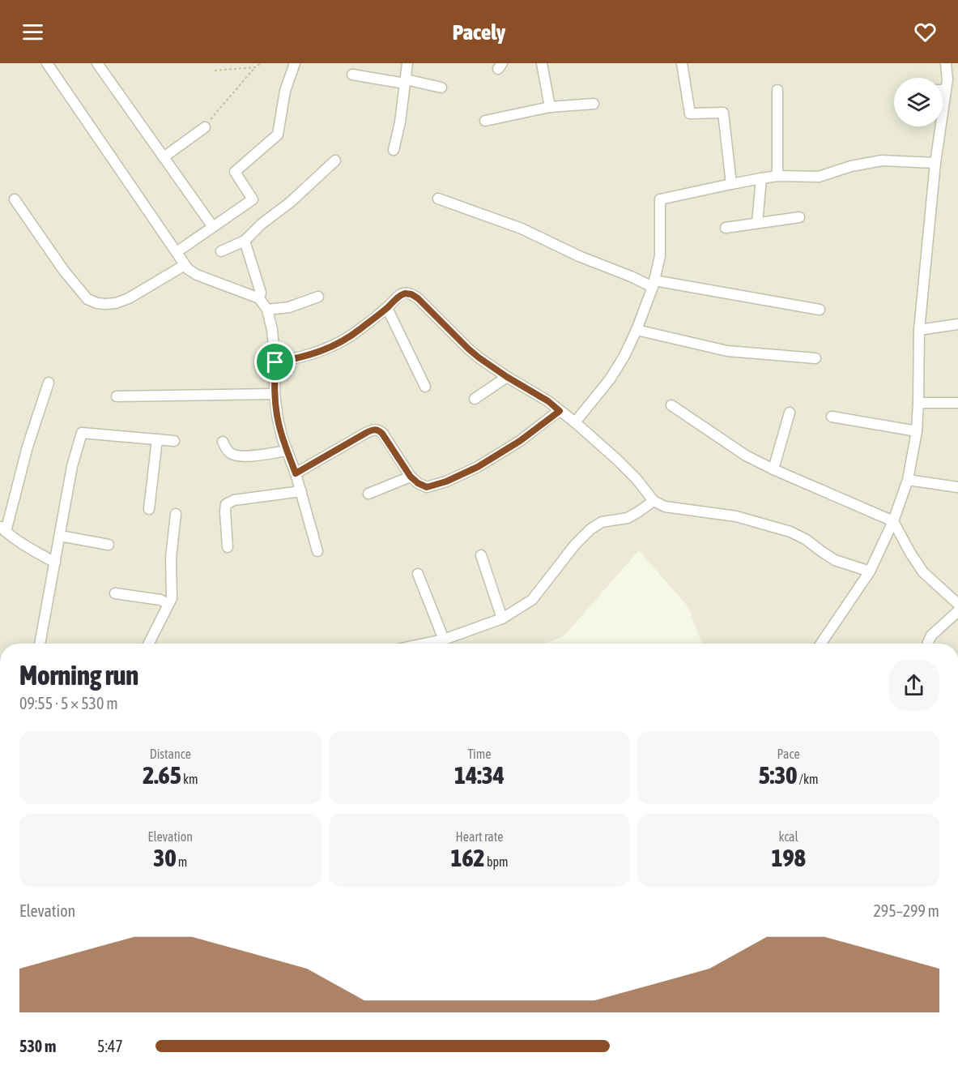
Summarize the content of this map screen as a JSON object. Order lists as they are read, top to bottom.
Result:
{
  "page": {
    "header": "Pacely",
    "heading": ["Morning run", "09:55 · 5 × 530 m"],
    "stats": [
      ["Distance", "2.65 km"],
      ["Time", "14:34"],
      ["Pace", "5:30 /km"],
      ["Elevation", "30 m"],
      ["Heart rate", "162 bpm"],
      ["kcal", "198"]
    ],
    "chart": ["Elevation", "295–299 m"],
    "list": [
      {
        "name": "530 m",
        "note": "5:47"
      }
    ]
  }
}
